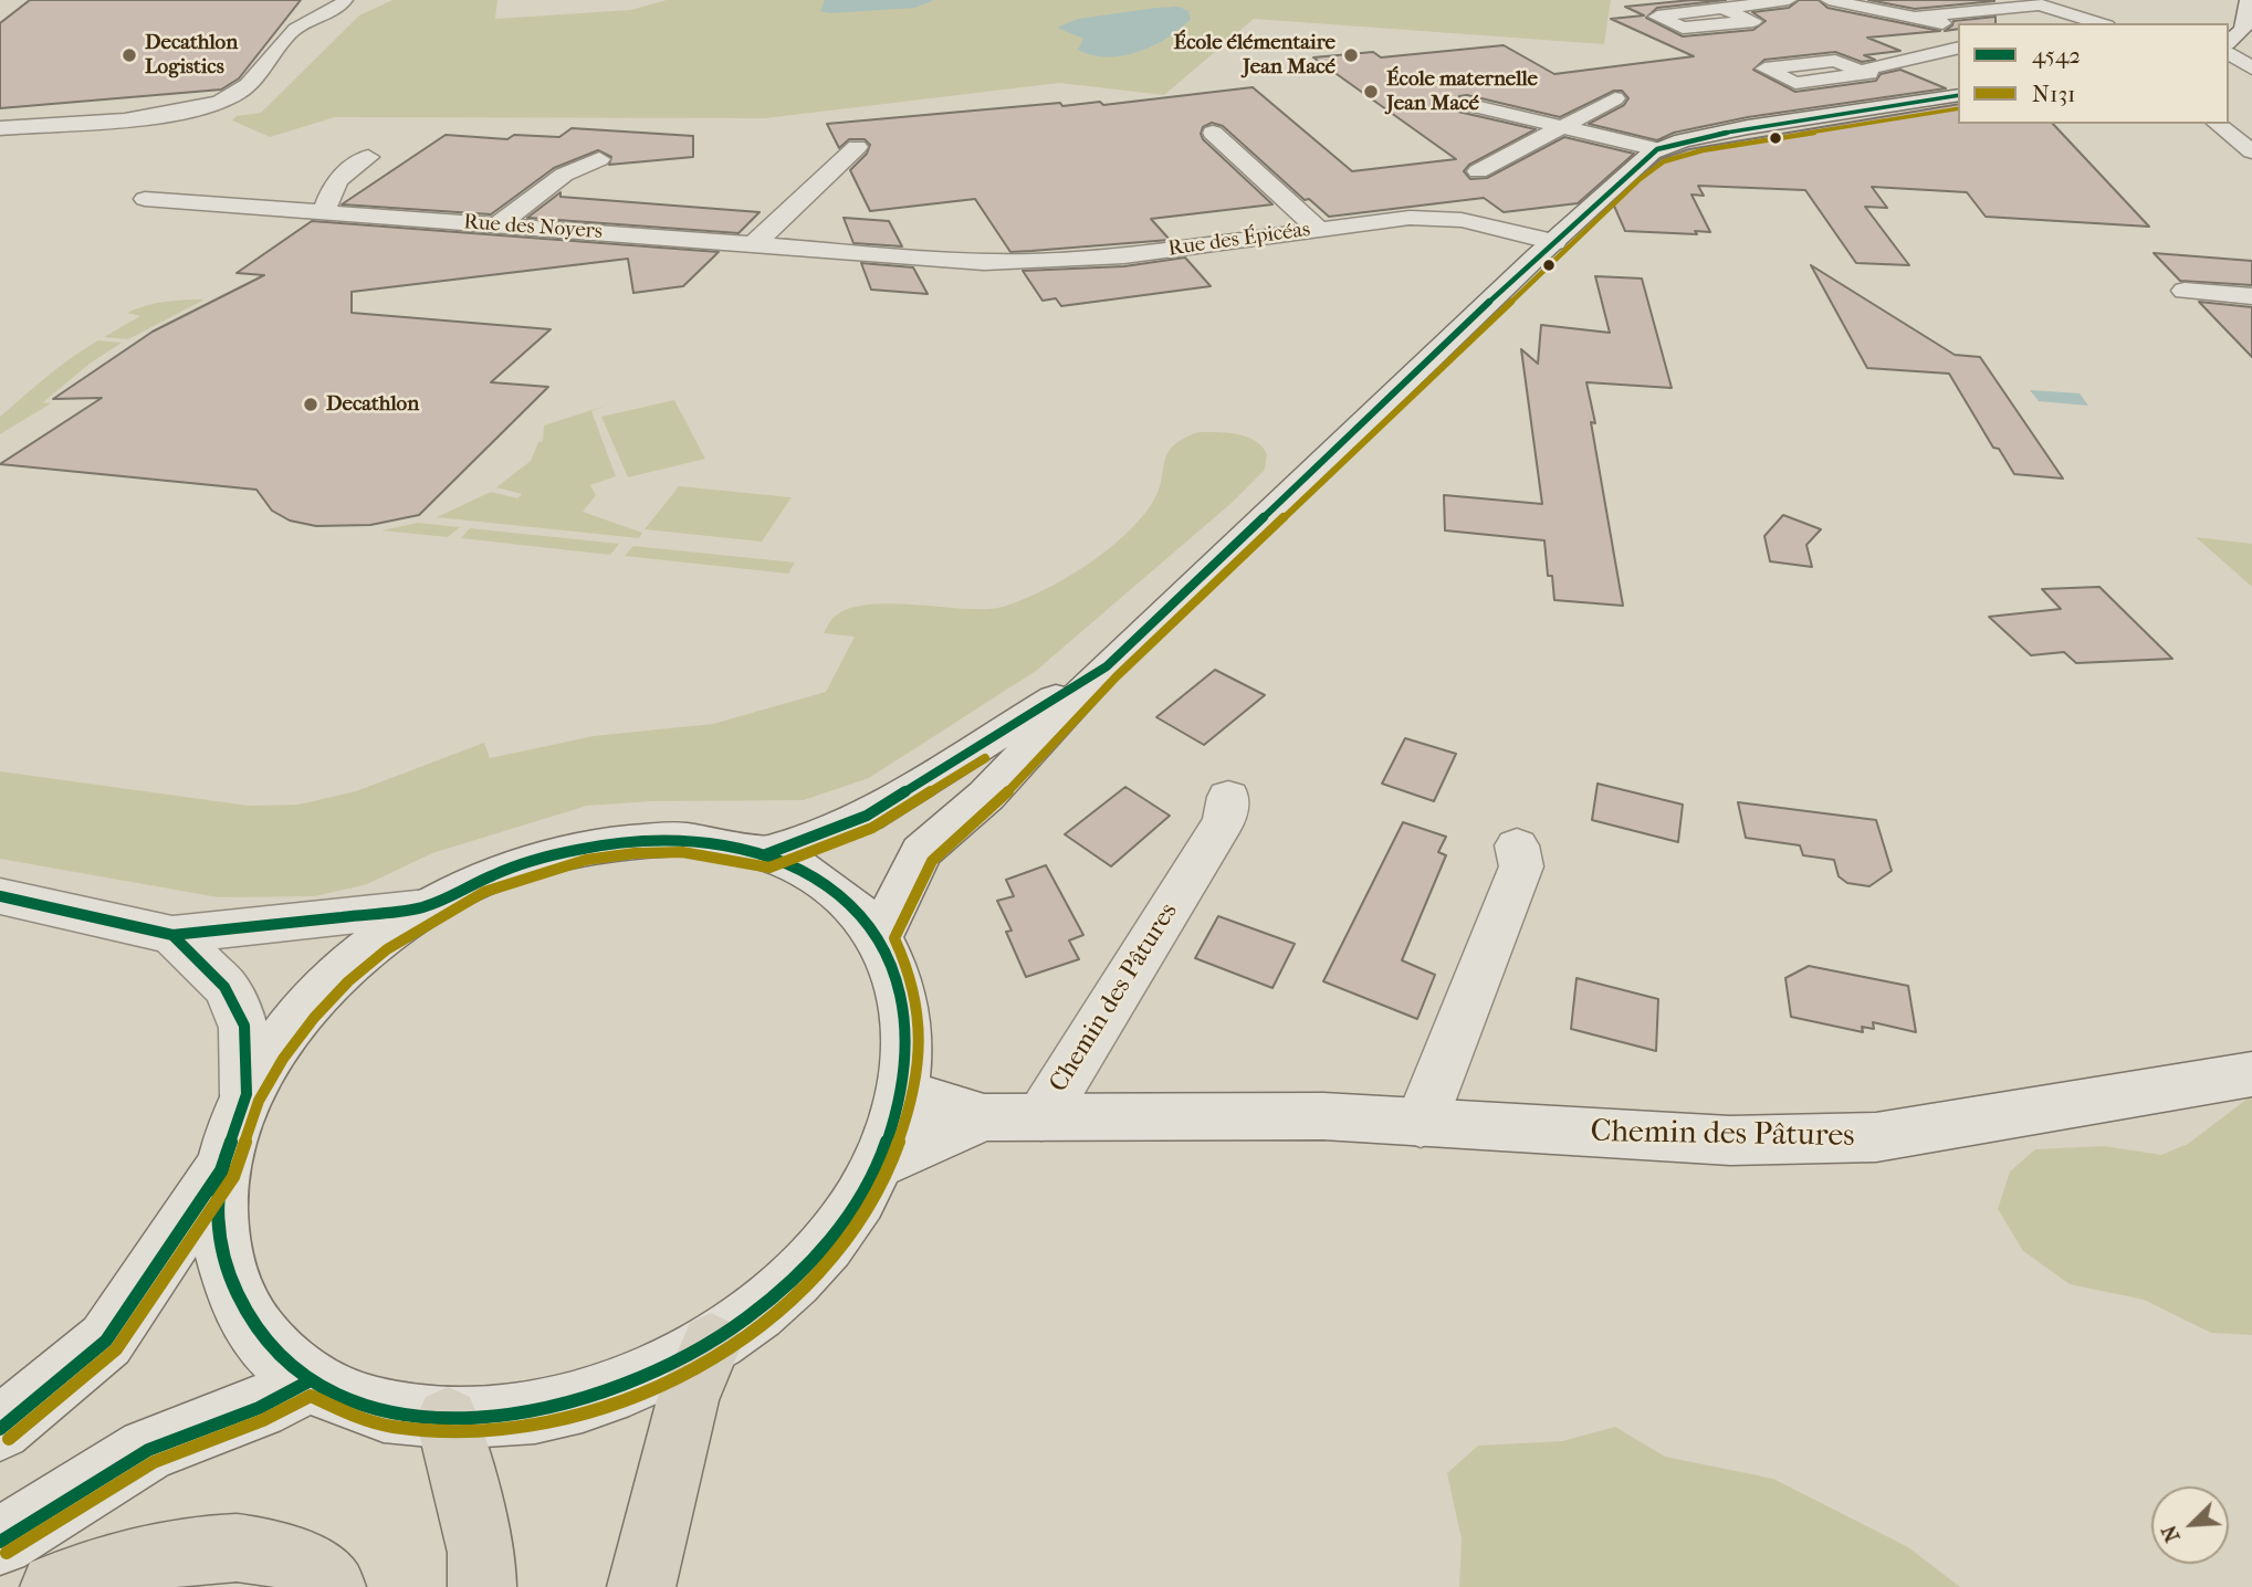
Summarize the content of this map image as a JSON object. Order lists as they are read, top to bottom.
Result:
{
  "streets": {
    "street": ["Rue des Noyers", "Rue des Épicéas", "Chemin des Pâtures"]
  },
  "crossings": [
    ["Rue des Noyers", "Rue des Épicéas"]
  ],
  "places": [
    "Decathlon Logistics",
    "École élémentaire Jean Macé",
    "École maternelle Jean Macé",
    "Decathlon"
  ],
  "lines": ["transit line 4542", "transit line N131"],
  "legend": ["4542", "N131"],
  "north": "bottom left"
}
